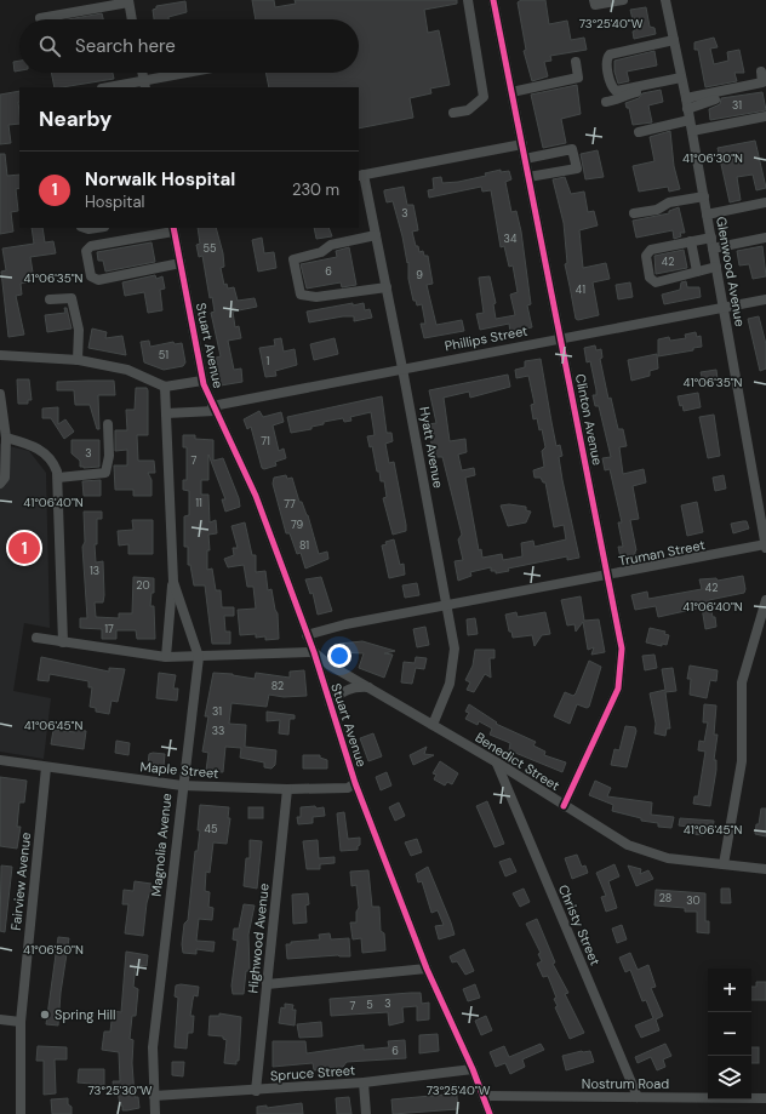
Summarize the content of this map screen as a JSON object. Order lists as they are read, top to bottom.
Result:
{
  "streets": {
    "street": [
      "Glenwood Avenue",
      "Phillips Street",
      "Stuart Avenue",
      "Clinton Avenue",
      "Hyatt Avenue",
      "Truman Street",
      "Benedict Street",
      "Maple Street",
      "Magnolia Avenue",
      "Fairview Avenue",
      "Christy Street",
      "Highwood Avenue",
      "Spruce Street",
      "Nostrum Road"
    ]
  },
  "crossings": [
    ["Glenwood Avenue", "Phillips Street"],
    ["Glenwood Avenue", "Truman Street"],
    ["Phillips Street", "Stuart Avenue"],
    ["Phillips Street", "Clinton Avenue"],
    ["Phillips Street", "Hyatt Avenue"],
    ["Phillips Street", "Magnolia Avenue"],
    ["Stuart Avenue", "Truman Street"],
    ["Stuart Avenue", "Benedict Street"],
    ["Stuart Avenue", "Maple Street"],
    ["Stuart Avenue", "Spruce Street"],
    ["Stuart Avenue", "Nostrum Road"],
    ["Clinton Avenue", "Truman Street"],
    ["Clinton Avenue", "Benedict Street"],
    ["Hyatt Avenue", "Truman Street"],
    ["Hyatt Avenue", "Benedict Street"],
    ["Benedict Street", "Christy Street"],
    ["Maple Street", "Magnolia Avenue"],
    ["Maple Street", "Fairview Avenue"],
    ["Maple Street", "Highwood Avenue"],
    ["Magnolia Avenue", "Spruce Street"],
    ["Christy Street", "Nostrum Road"],
    ["Highwood Avenue", "Spruce Street"]
  ],
  "places": ["Spring Hill"],
  "house_numbers": [
    "31",
    "3",
    "34",
    "55",
    "42",
    "6",
    "9",
    "41",
    "51",
    "1",
    "71",
    "3",
    "7",
    "11",
    "77",
    "79",
    "81",
    "13",
    "20",
    "42",
    "17",
    "82",
    "31",
    "33",
    "45",
    "28",
    "30",
    "3",
    "5",
    "7",
    "6"
  ],
  "page": {
    "search": "Search here",
    "heading": "Nearby",
    "list": [
      {
        "mark": "1",
        "name": "Norwalk Hospital",
        "note": "Hospital",
        "value": "230 m"
      }
    ],
    "pins": "1",
    "map_buttons": ["+", "−"]
  },
  "coordinates": [
    "73°25'40\"W",
    "41°06'30\"N",
    "41°06'35\"N",
    "41°06'40\"N",
    "41°06'45\"N",
    "41°06'50\"N",
    "73°25'30\"W"
  ]
}
